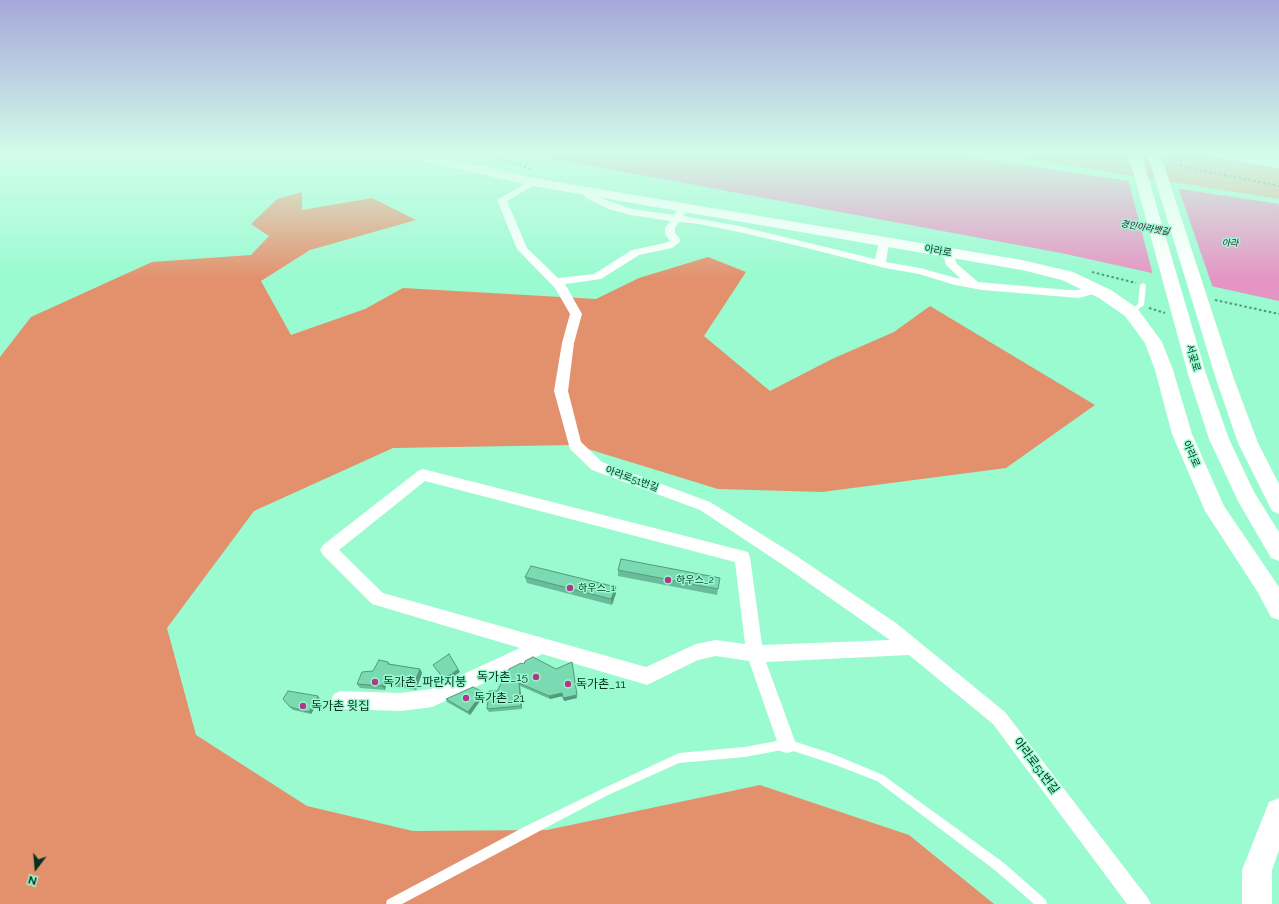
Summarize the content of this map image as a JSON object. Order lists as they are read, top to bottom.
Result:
{
  "streets": {
    "main road": ["아라로", "서곶로"],
    "street": ["아라로51번길"]
  },
  "water": ["경인아라뱃길", "아라"],
  "places": [
    "하우스_2",
    "하우스_1",
    "독가촌_15",
    "독가촌_파란지붕",
    "독가촌_11",
    "독가촌_21",
    "독가촌 윗집"
  ],
  "north": "bottom"
}
